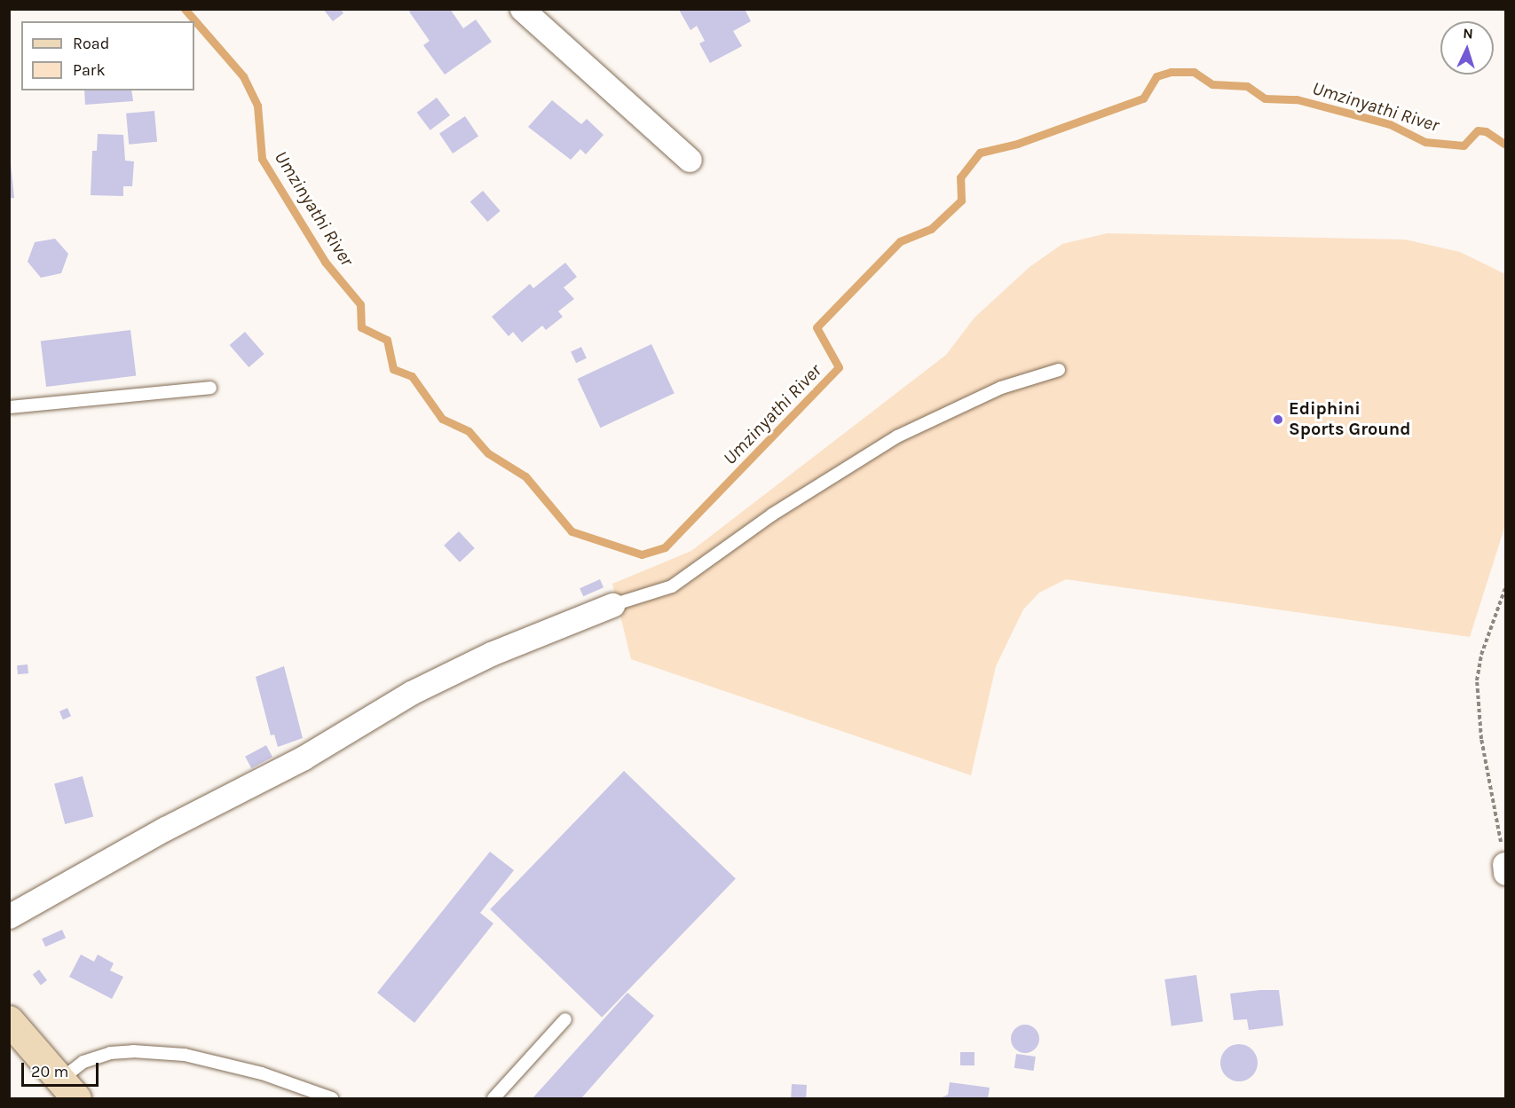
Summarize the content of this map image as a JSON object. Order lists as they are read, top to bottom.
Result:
{
  "water": ["Umzinyathi River"],
  "places": ["Ediphini Sports Ground"],
  "legend": ["Road", "Park"],
  "scale_bar": "20 m",
  "north": "top"
}
